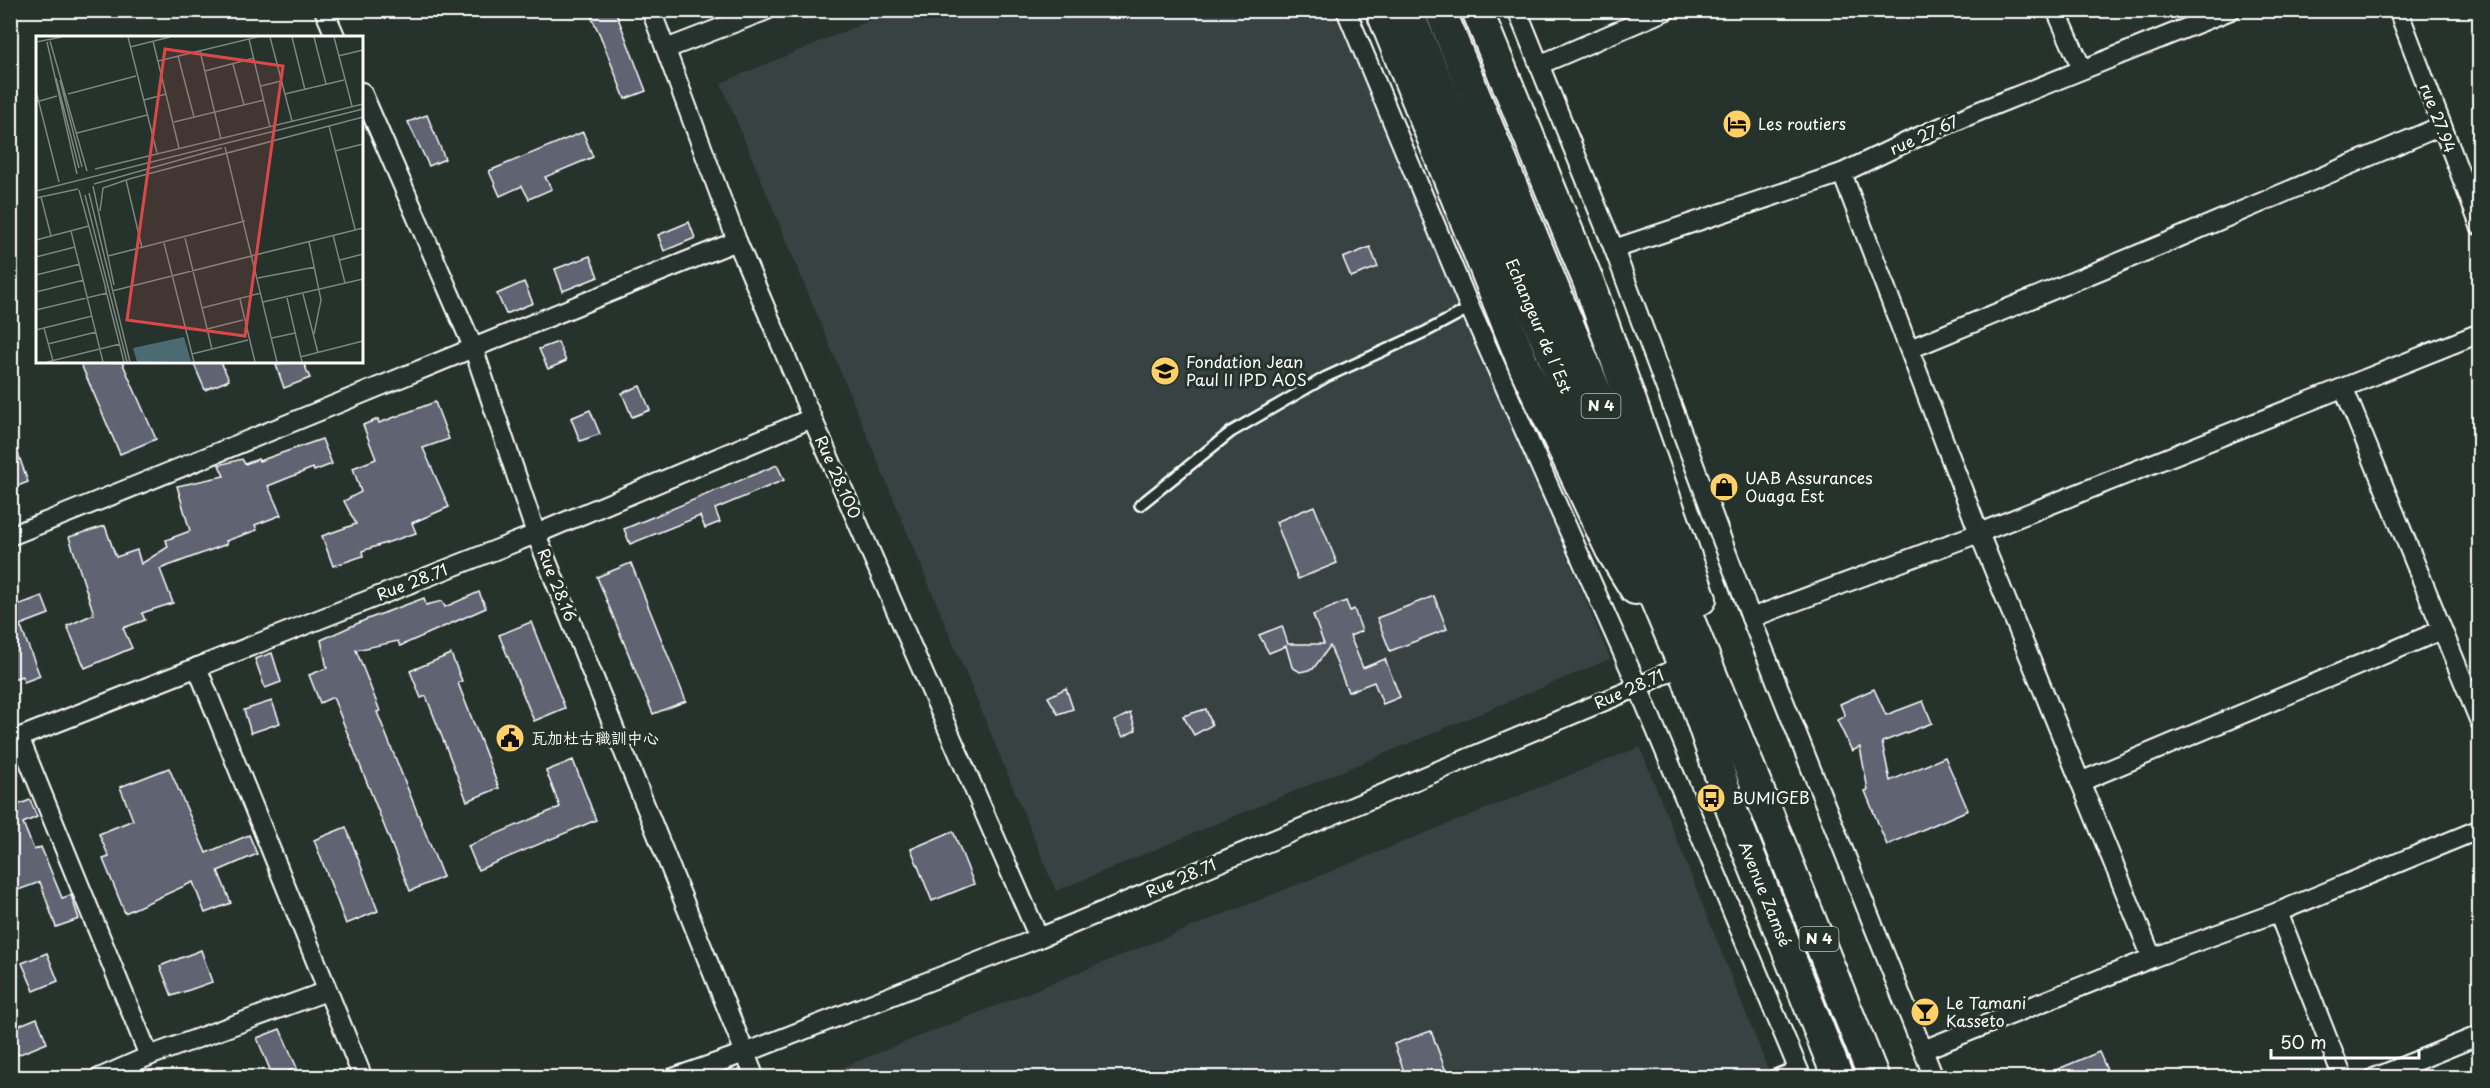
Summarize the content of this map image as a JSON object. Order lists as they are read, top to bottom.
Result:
{
  "streets": {
    "highway": ["Echangeur de l´Est", "N 4", "Avenue Zamsé"],
    "street": [
      "rue 27.94",
      "rue 27.67",
      "Rue 28.100",
      "Rue 28.71",
      "Rue 28.16"
    ]
  },
  "crossings": [
    ["Echangeur de l´Est", "Rue 28.71"],
    ["Echangeur de l´Est", "Avenue Zamsé"],
    ["Rue 28.100", "Rue 28.71"],
    ["Rue 28.71", "Rue 28.16"]
  ],
  "places": {
    "hotel": ["Les routiers"],
    "school or university": ["Fondation Jean Paul II IPD AOS"],
    "shop": ["UAB Assurances Ouaga Est"],
    "public building": ["瓦加杜古職訓中心"],
    "bus stop": ["BUMIGEB"],
    "bar": ["Le Tamani Kasseto"]
  },
  "scale_bar": "50 m"
}
